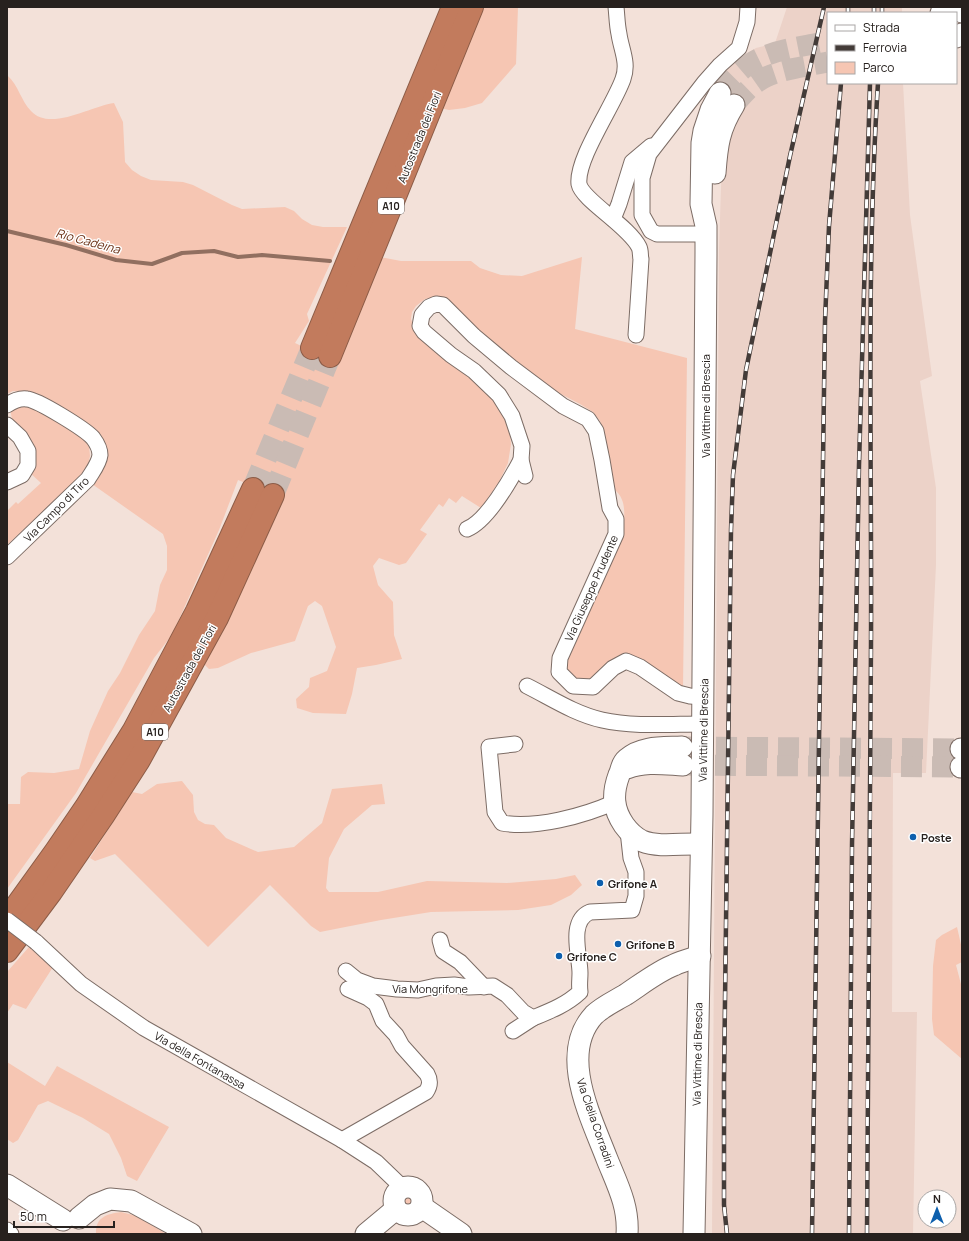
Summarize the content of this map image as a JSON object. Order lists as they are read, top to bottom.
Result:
{
  "streets": {
    "highway": ["Autostrada dei Fiori", "A10"],
    "street": [
      "Via Vittime di Brescia",
      "Via Campo di Tiro",
      "Via Giuseppe Prudente",
      "Via Mongrifone",
      "Via della Fontanassa",
      "Via Clelia Corradini"
    ]
  },
  "crossings": [
    ["Autostrada dei Fiori", "Via della Fontanassa"],
    ["Via Vittime di Brescia", "Via Giuseppe Prudente"],
    ["Via Vittime di Brescia", "Via Clelia Corradini"]
  ],
  "water": ["Rio Cadeina"],
  "places": [
    "Poste",
    "Grifone A",
    "Grifone B",
    "Grifone C"
  ],
  "legend": ["Strada", "Ferrovia", "Parco"],
  "scale_bar": "50 m",
  "north": "top"
}
